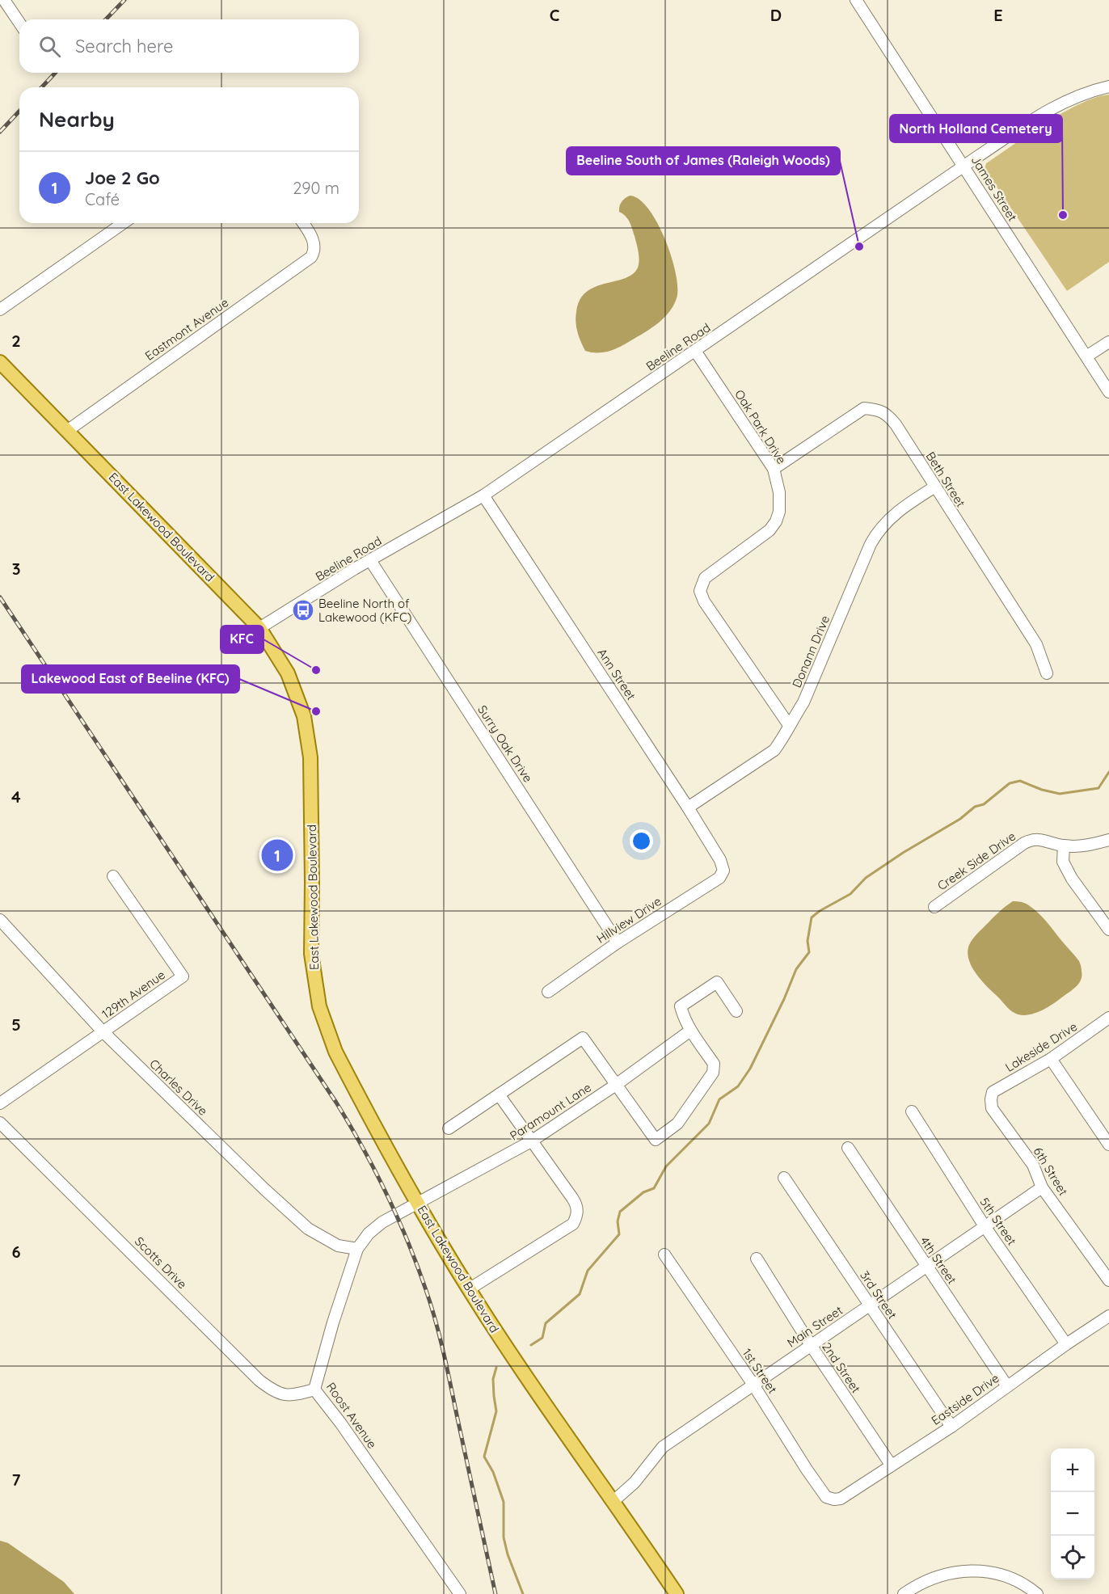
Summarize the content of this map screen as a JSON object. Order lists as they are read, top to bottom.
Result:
{
  "streets": {
    "main road": ["East Lakewood Boulevard"],
    "street": [
      "James Street",
      "Eastmont Avenue",
      "Beeline Road",
      "Oak Park Drive",
      "Beth Street",
      "Donann Drive",
      "Ann Street",
      "Surry Oak Drive",
      "Creek Side Drive",
      "Hillview Drive",
      "129th Avenue",
      "Lakeside Drive",
      "Charles Drive",
      "Paramount Lane",
      "6th Street",
      "5th Street",
      "4th Street",
      "Scotts Drive",
      "3rd Street",
      "Main Street",
      "2nd Street",
      "1st Street",
      "Eastside Drive",
      "Roost Avenue"
    ]
  },
  "crossings": [
    ["James Street", "Beeline Road"],
    ["Eastmont Avenue", "East Lakewood Boulevard"],
    ["Beeline Road", "Oak Park Drive"],
    ["Beeline Road", "East Lakewood Boulevard"],
    ["Beeline Road", "Ann Street"],
    ["Beeline Road", "Surry Oak Drive"],
    ["Oak Park Drive", "Beth Street"],
    ["Oak Park Drive", "Donann Drive"],
    ["Beth Street", "Donann Drive"],
    ["East Lakewood Boulevard", "Paramount Lane"],
    ["East Lakewood Boulevard", "Main Street"],
    ["East Lakewood Boulevard", "Roost Avenue"],
    ["Donann Drive", "Ann Street"],
    ["Ann Street", "Hillview Drive"],
    ["Surry Oak Drive", "Hillview Drive"],
    ["129th Avenue", "Charles Drive"],
    ["Lakeside Drive", "6th Street"],
    ["Charles Drive", "Roost Avenue"],
    ["Paramount Lane", "Roost Avenue"],
    ["6th Street", "Main Street"],
    ["5th Street", "Main Street"],
    ["5th Street", "Eastside Drive"],
    ["4th Street", "Main Street"],
    ["4th Street", "Eastside Drive"],
    ["Scotts Drive", "Roost Avenue"],
    ["3rd Street", "Main Street"],
    ["3rd Street", "Eastside Drive"],
    ["Main Street", "2nd Street"],
    ["Main Street", "1st Street"],
    ["2nd Street", "Eastside Drive"],
    ["1st Street", "Eastside Drive"]
  ],
  "places": {
    "other": [
      "North Holland Cemetery",
      "Beeline South of James (Raleigh Woods)",
      "KFC",
      "Lakewood East of Beeline (KFC)"
    ],
    "bus stop": ["Beeline North of Lakewood (KFC)"]
  },
  "page": {
    "search": "Search here",
    "heading": "Nearby",
    "list": [
      {
        "mark": "1",
        "name": "Joe 2 Go",
        "note": "Café",
        "value": "290 m"
      }
    ],
    "pins": "1",
    "map_buttons": ["+", "−"]
  },
  "grid": {
    "columns": ["C", "D", "E"],
    "rows": [
      "2",
      "3",
      "4",
      "5",
      "6",
      "7"
    ]
  }
}
